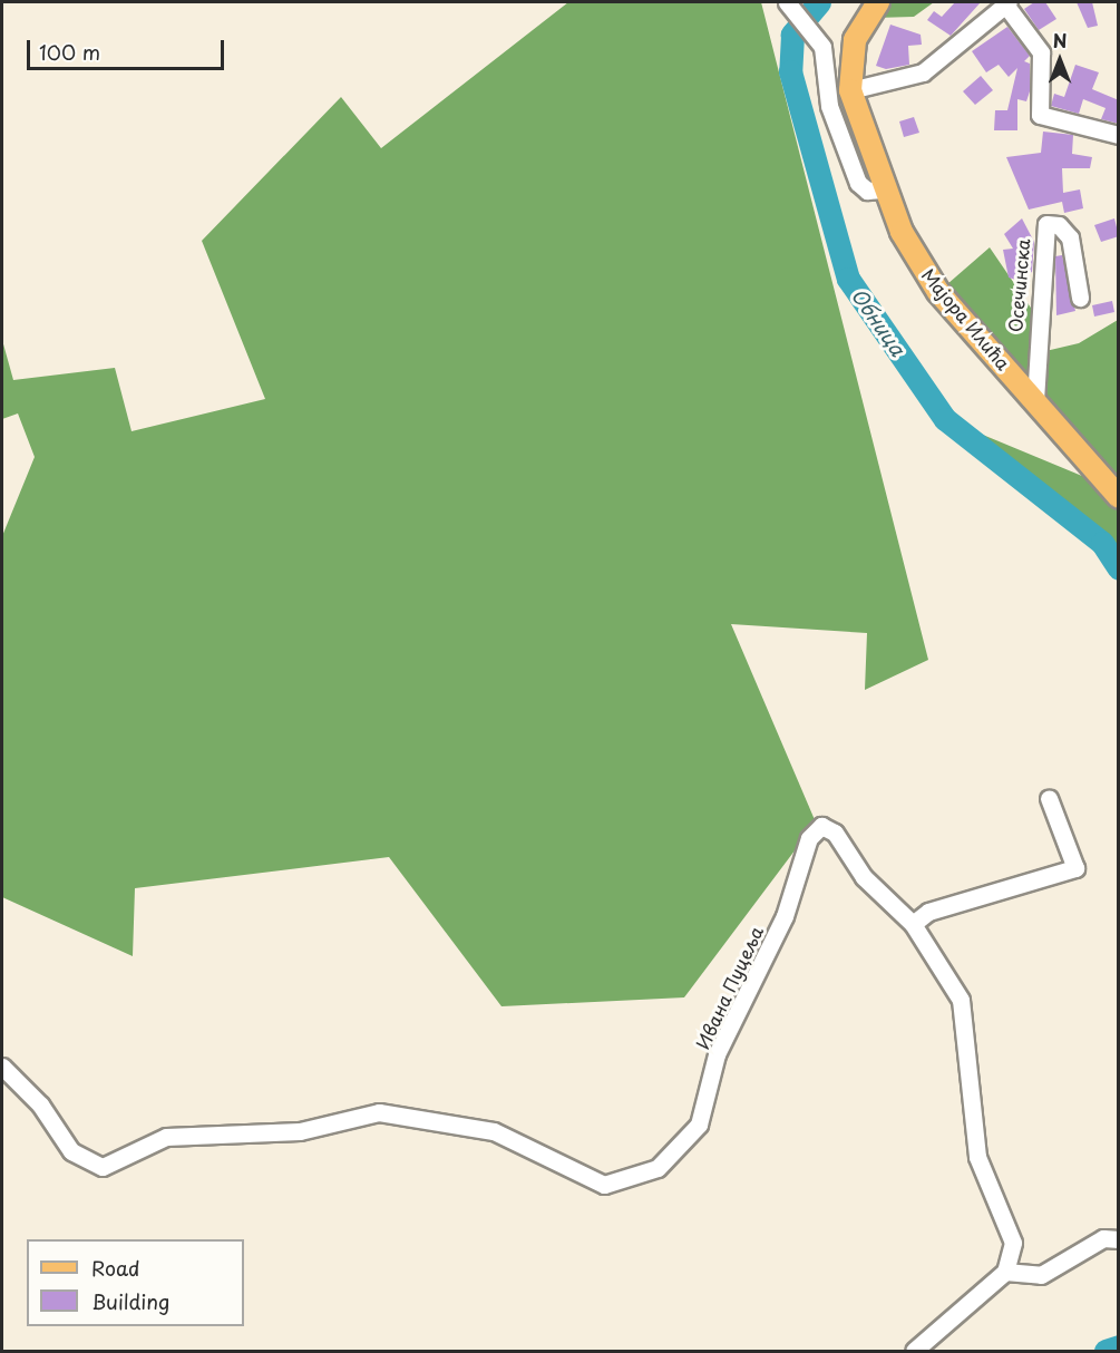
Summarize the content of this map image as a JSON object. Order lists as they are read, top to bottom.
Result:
{
  "streets": {
    "main road": ["Мајора Илића"],
    "street": ["Осечинска", "Ивана Пуцеља"]
  },
  "crossings": [
    ["Осечинска", "Мајора Илића"]
  ],
  "water": ["Обница"],
  "legend": ["Road", "Building"],
  "scale_bar": "100 m",
  "north": "top"
}
